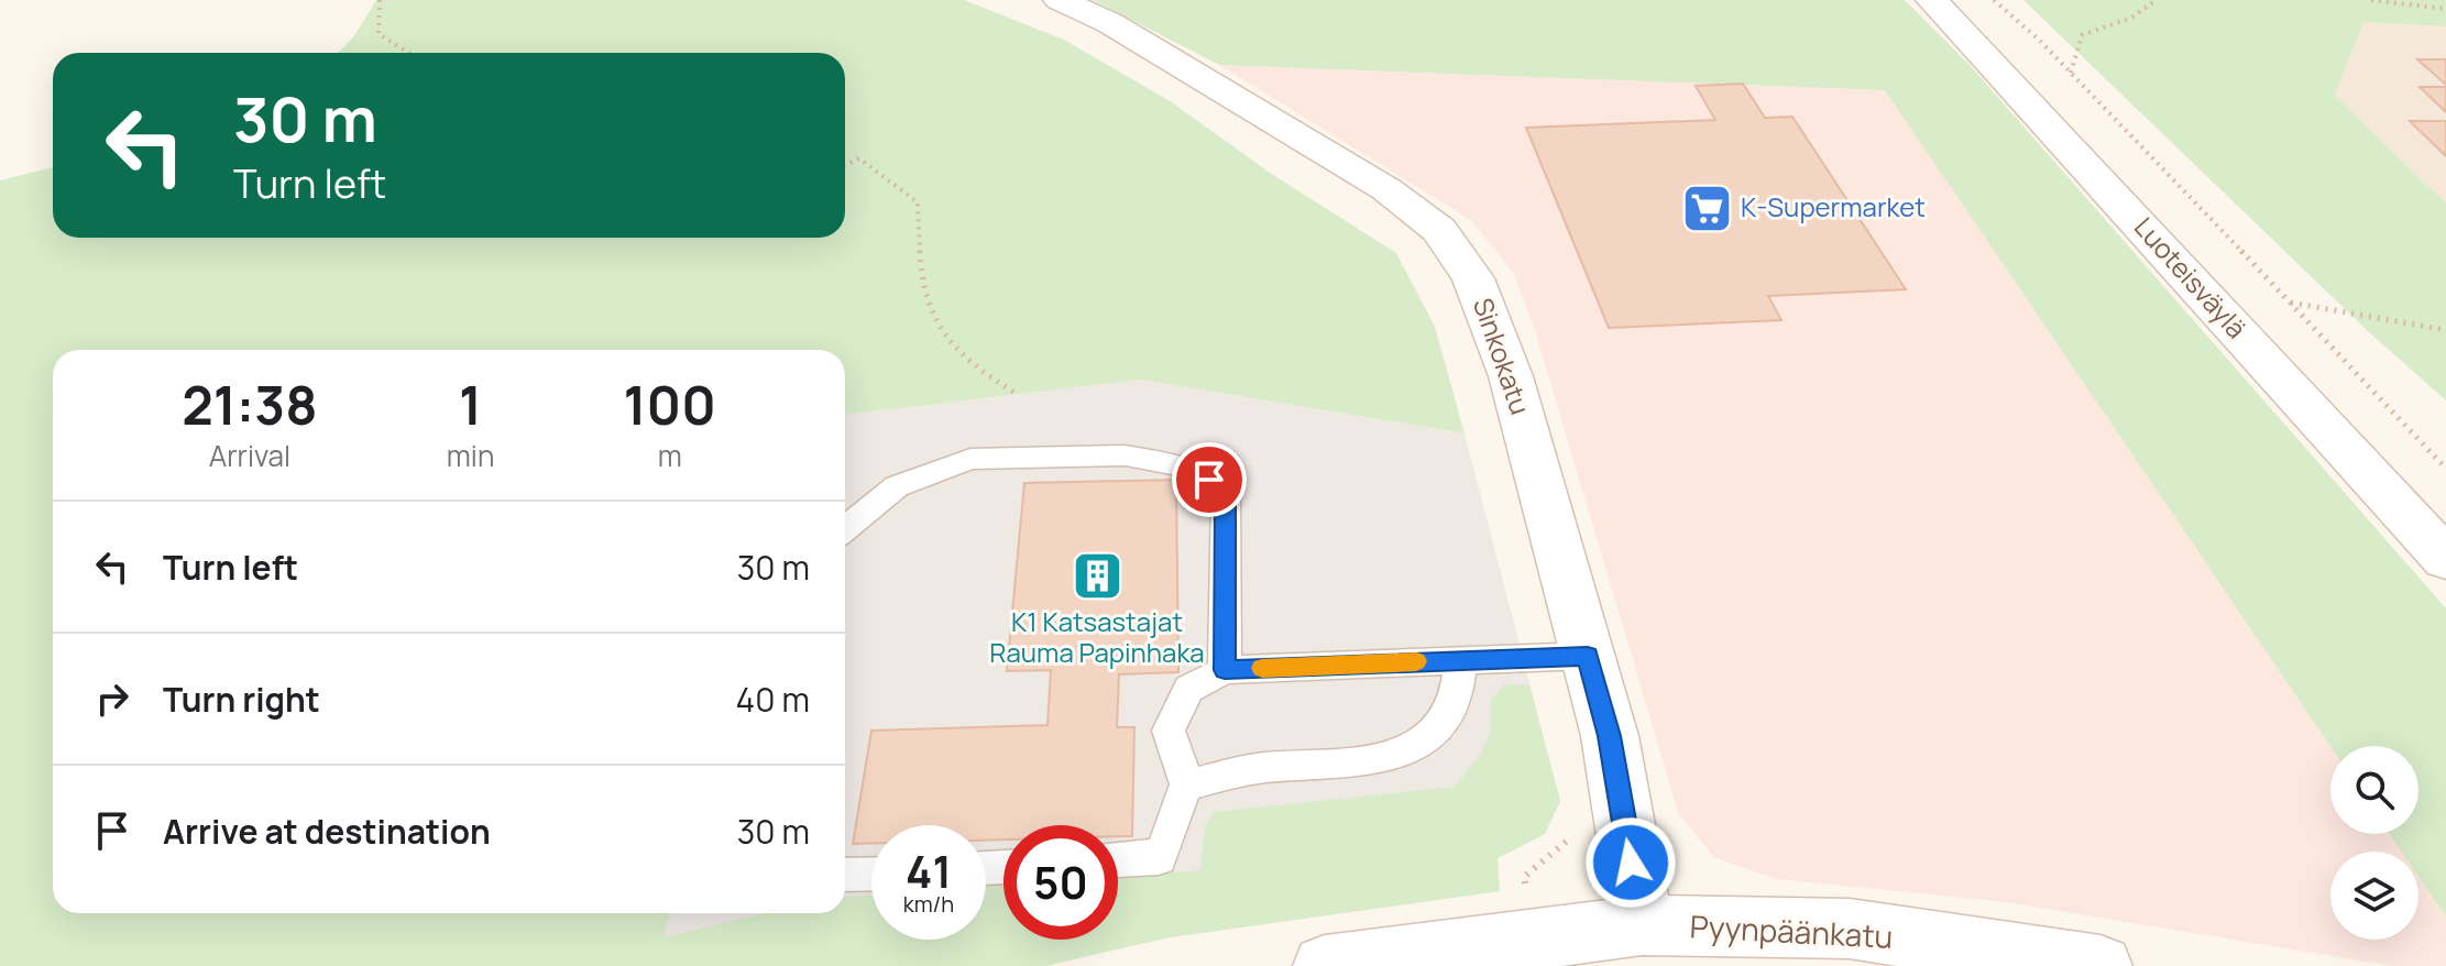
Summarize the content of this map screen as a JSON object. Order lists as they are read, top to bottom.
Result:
{
  "streets": {
    "main road": ["Luoteisväylä", "Sinkokatu", "Pyynpäänkatu"]
  },
  "crossings": [
    ["Sinkokatu", "Pyynpäänkatu"]
  ],
  "places": {
    "supermarket": ["K-Supermarket"],
    "building": ["K1 Katsastajat Rauma Papinhaka"]
  },
  "page": {
    "turn": ["30 m", "Turn left"],
    "eta": [
      "21:38",
      "Arrival",
      "1",
      "min",
      "100",
      "m"
    ],
    "list": [
      {
        "name": "Turn left",
        "value": "30 m"
      },
      {
        "name": "Turn right",
        "value": "40 m"
      },
      {
        "name": "Arrive at destination",
        "value": "30 m"
      }
    ],
    "speed": "41 km/h",
    "limit": "50"
  }
}
